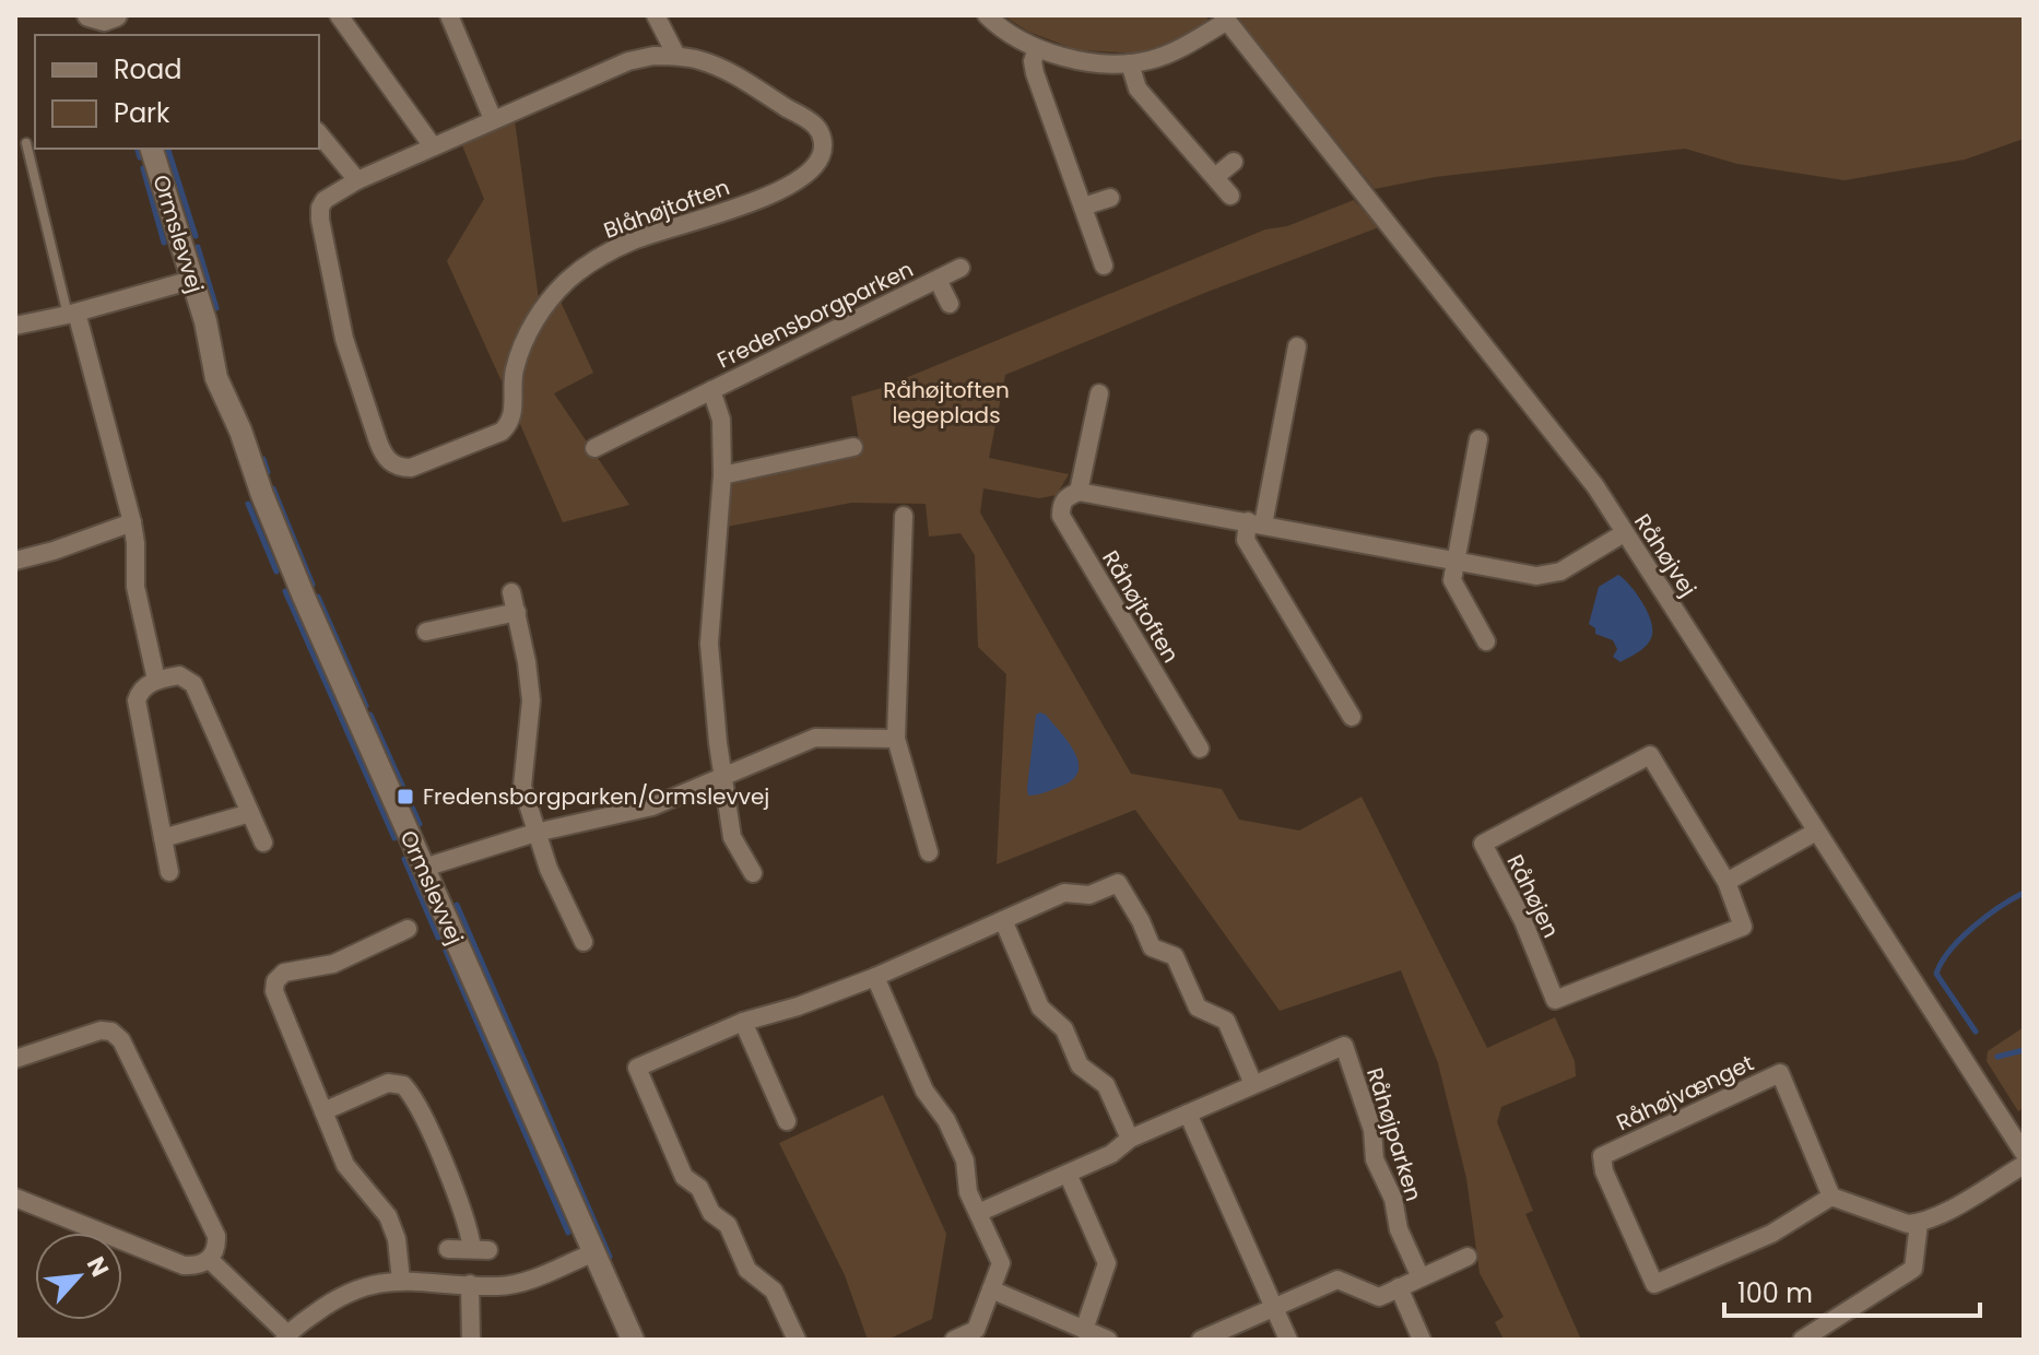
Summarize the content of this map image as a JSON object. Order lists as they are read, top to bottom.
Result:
{
  "streets": {
    "street": [
      "Blåhøjtoften",
      "Ormslevvej",
      "Fredensborgparken",
      "Råhøjvej",
      "Råhøjtoften",
      "Råhøjen",
      "Råhøjvænget",
      "Råhøjparken"
    ]
  },
  "parks": ["Råhøjtoften legeplads"],
  "places": {
    "transit": ["Fredensborgparken/Ormslevvej"]
  },
  "legend": ["Road", "Park"],
  "scale_bar": "100 m",
  "north": "top right"
}
